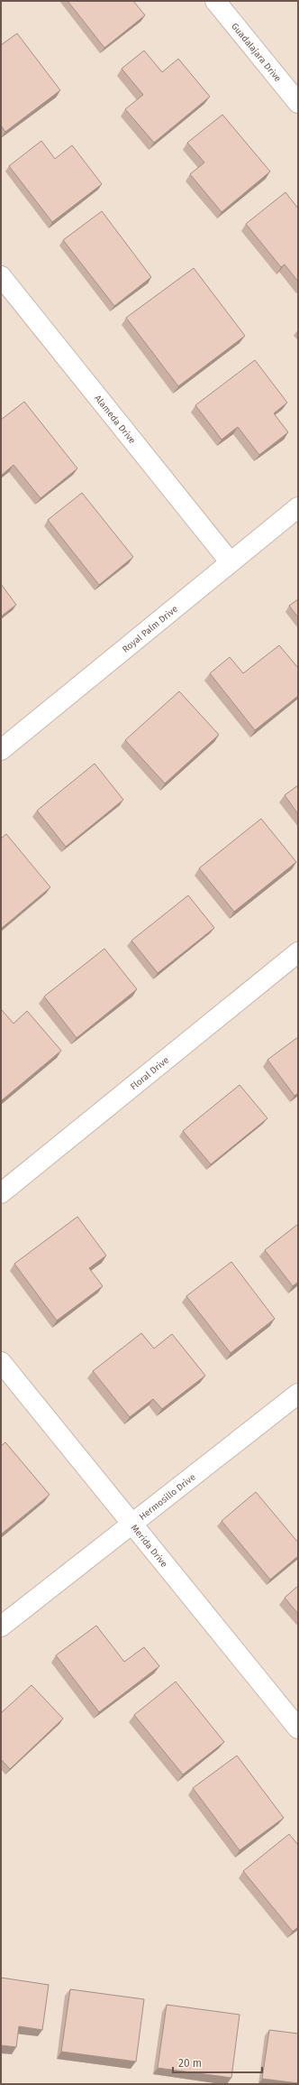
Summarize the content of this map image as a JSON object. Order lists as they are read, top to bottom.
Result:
{
  "streets": {
    "street": [
      "Guadalajara Drive",
      "Alameda Drive",
      "Royal Palm Drive",
      "Floral Drive",
      "Hermosillo Drive",
      "Merida Drive"
    ]
  },
  "crossings": [
    ["Alameda Drive", "Royal Palm Drive"],
    ["Hermosillo Drive", "Merida Drive"]
  ],
  "scale_bar": "20 m"
}
